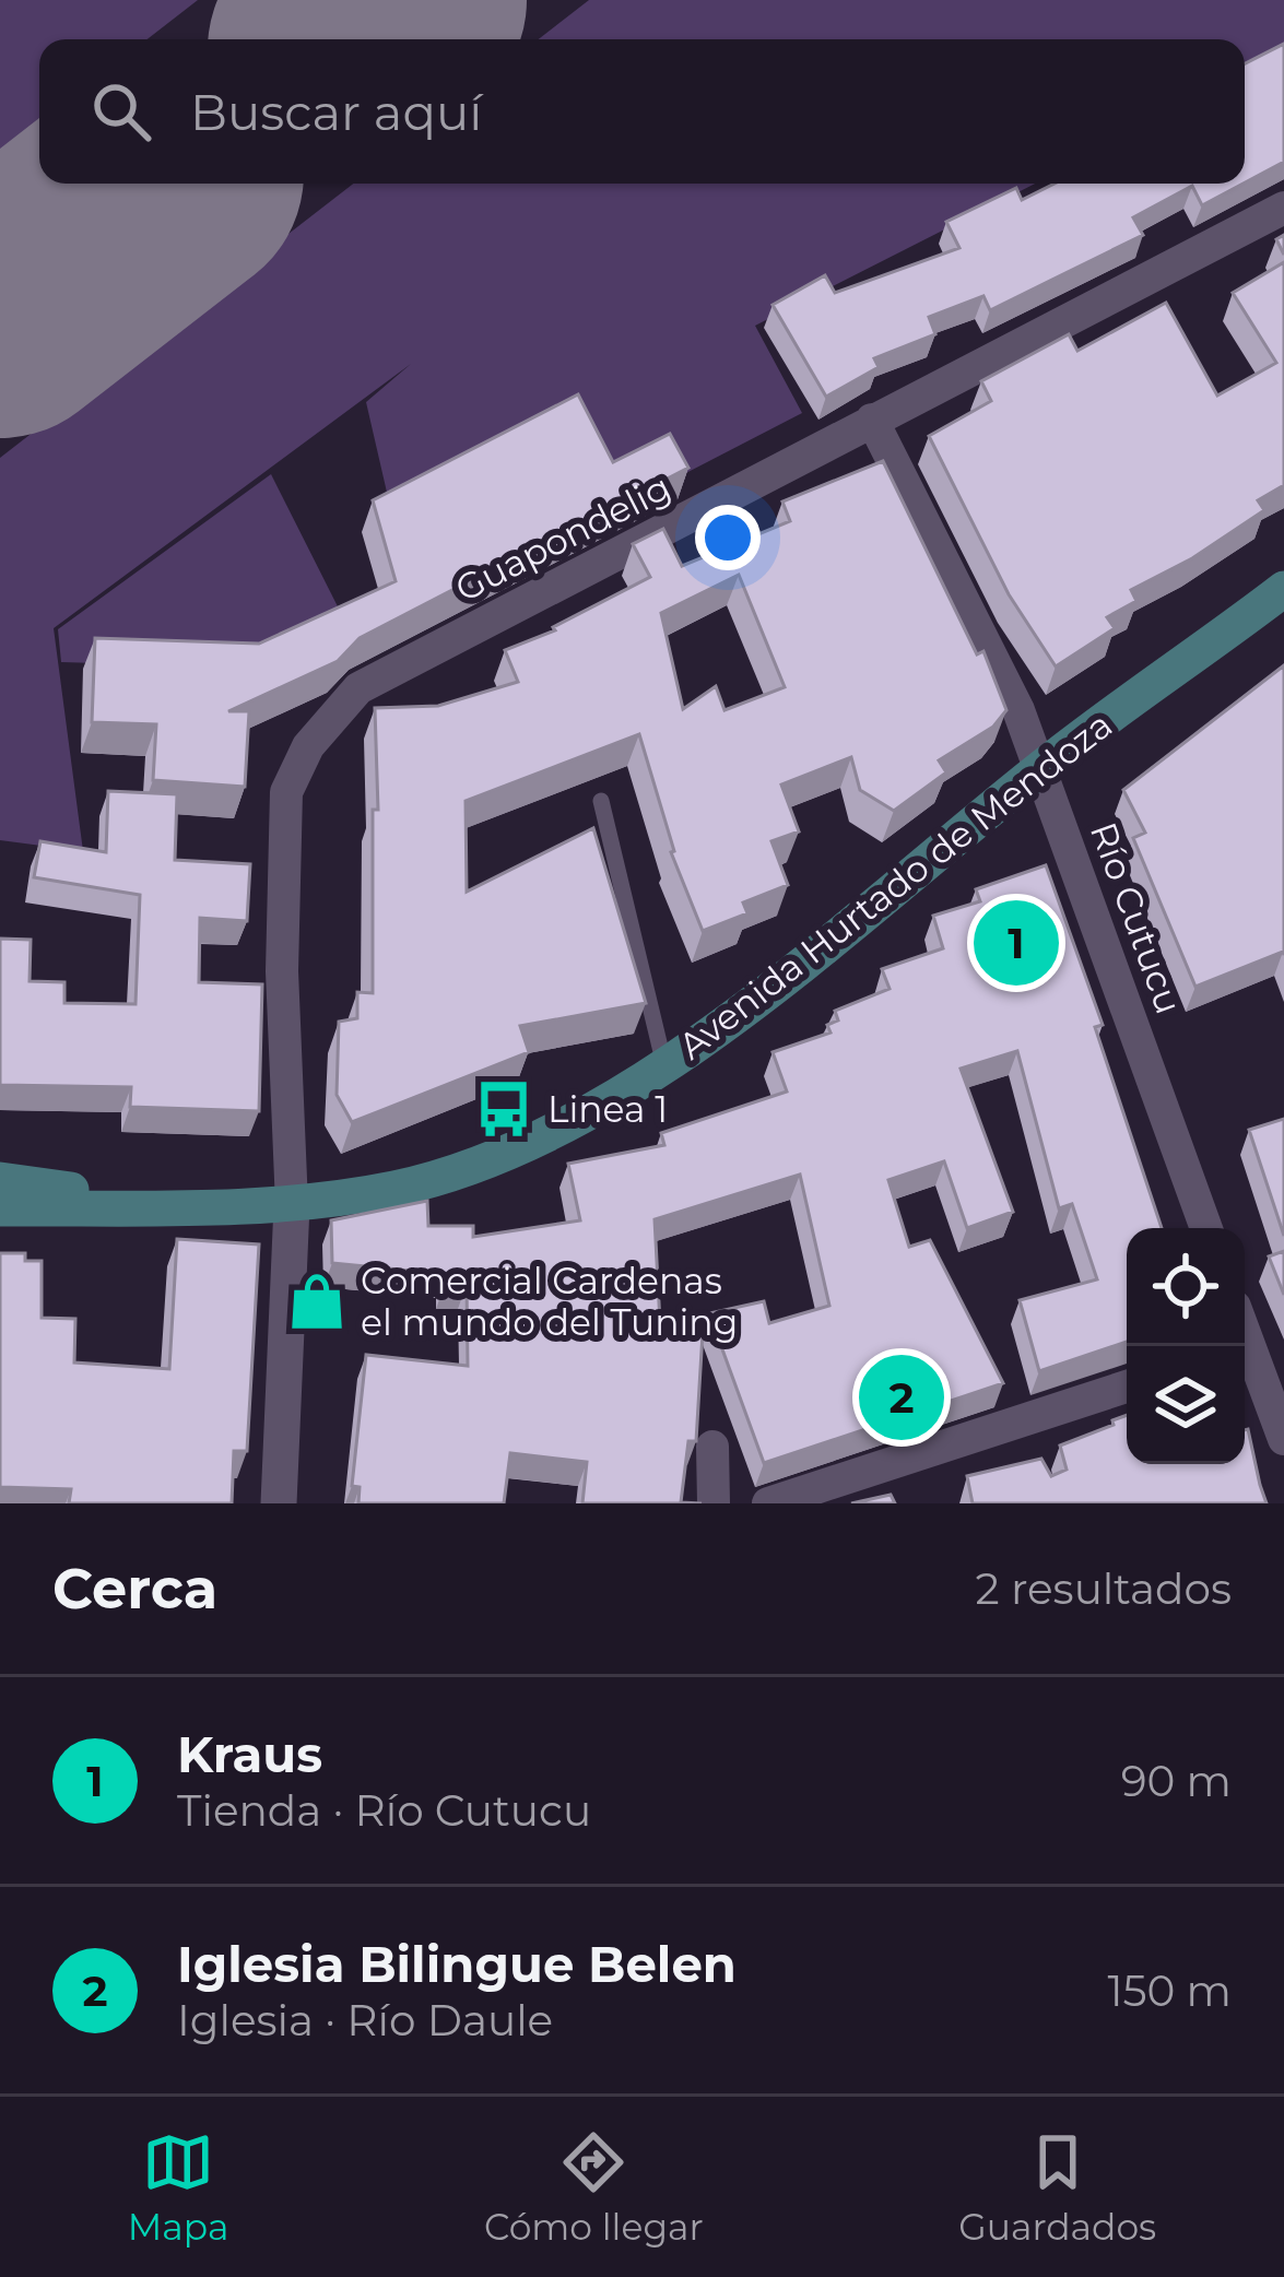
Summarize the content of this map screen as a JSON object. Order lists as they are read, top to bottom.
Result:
{
  "streets": {
    "main road": ["Avenida Hurtado de Mendoza"],
    "street": ["Guapondelig", "Río Cutucu"]
  },
  "crossings": [
    ["Guapondelig", "Avenida Hurtado de Mendoza"],
    ["Guapondelig", "Río Cutucu"],
    ["Avenida Hurtado de Mendoza", "Río Cutucu"]
  ],
  "places": {
    "bus stop": ["Linea 1"],
    "shop": ["Comercial Cardenas el mundo del Tuning"]
  },
  "page": {
    "search": "Buscar aquí",
    "pins": ["1", "2"],
    "heading": ["Cerca", "2 resultados"],
    "list": [
      {
        "mark": "1",
        "name": "Kraus",
        "note": "Tienda · Río Cutucu",
        "value": "90 m"
      },
      {
        "mark": "2",
        "name": "Iglesia Bilingue Belen",
        "note": "Iglesia · Río Daule",
        "value": "150 m"
      }
    ],
    "nav": ["Mapa", "Cómo llegar", "Guardados"]
  }
}
